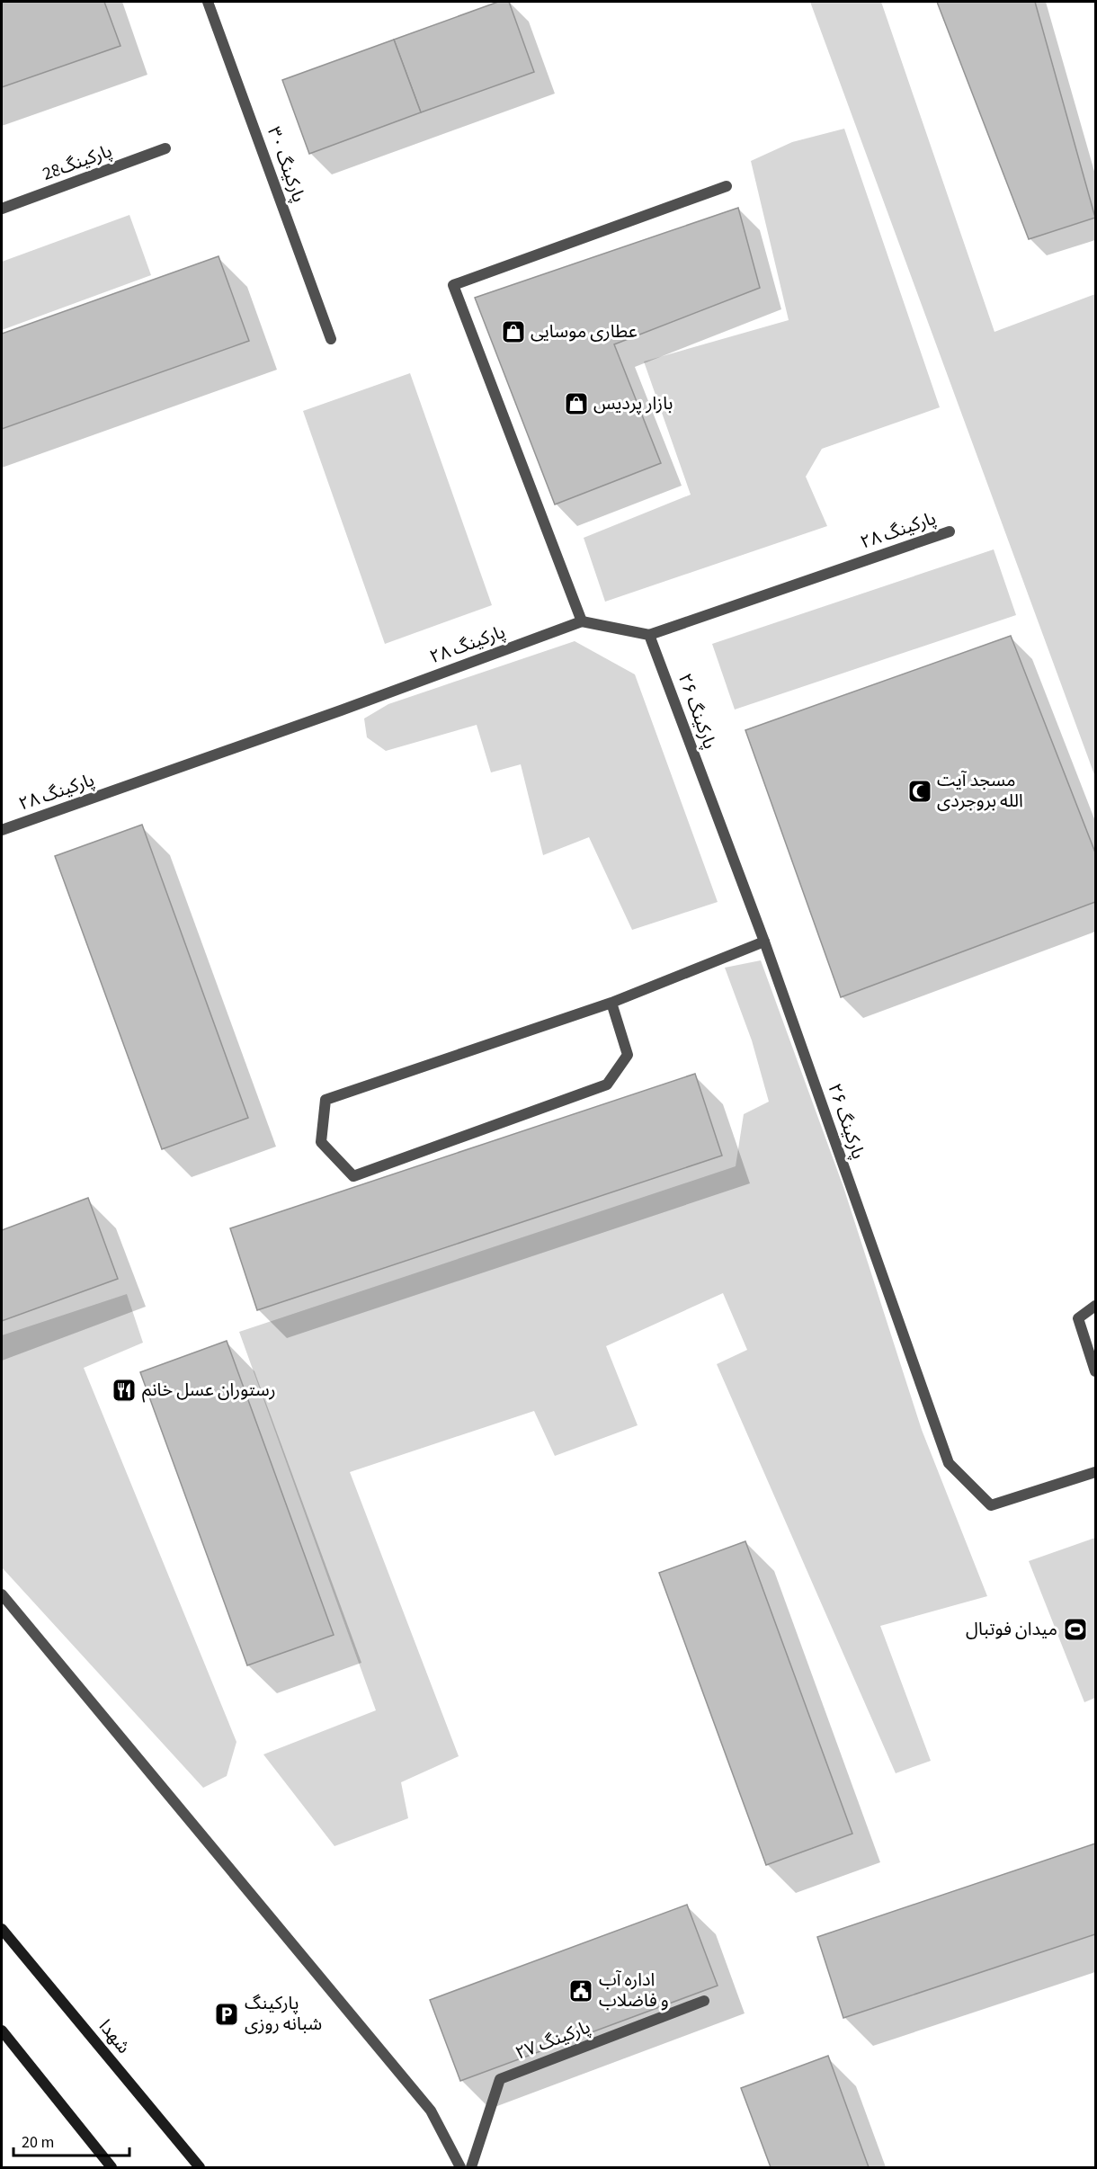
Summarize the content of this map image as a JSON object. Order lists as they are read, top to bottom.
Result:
{
  "streets": {
    "main road": ["شهدا"],
    "street": [
      "پارکینگ28",
      "پارکینگ ۳۰",
      "پارکینگ ۲۸",
      "پارکینگ ۲۶",
      "پارکینگ ۲۷"
    ]
  },
  "crossings": [
    ["پارکینگ ۲۸", "پارکینگ ۲۶"]
  ],
  "places": {
    "shop": ["عطاری موسایی", "بازار پردیس"],
    "mosque": ["مسجد آیت الله بروجردی"],
    "restaurant": ["رستوران عسل خانم"],
    "sports": ["میدان فوتبال"],
    "public building": ["اداره آب و فاضلاب"],
    "parking": ["پارکینگ شبانه روزی"]
  },
  "scale_bar": "20 m"
}
